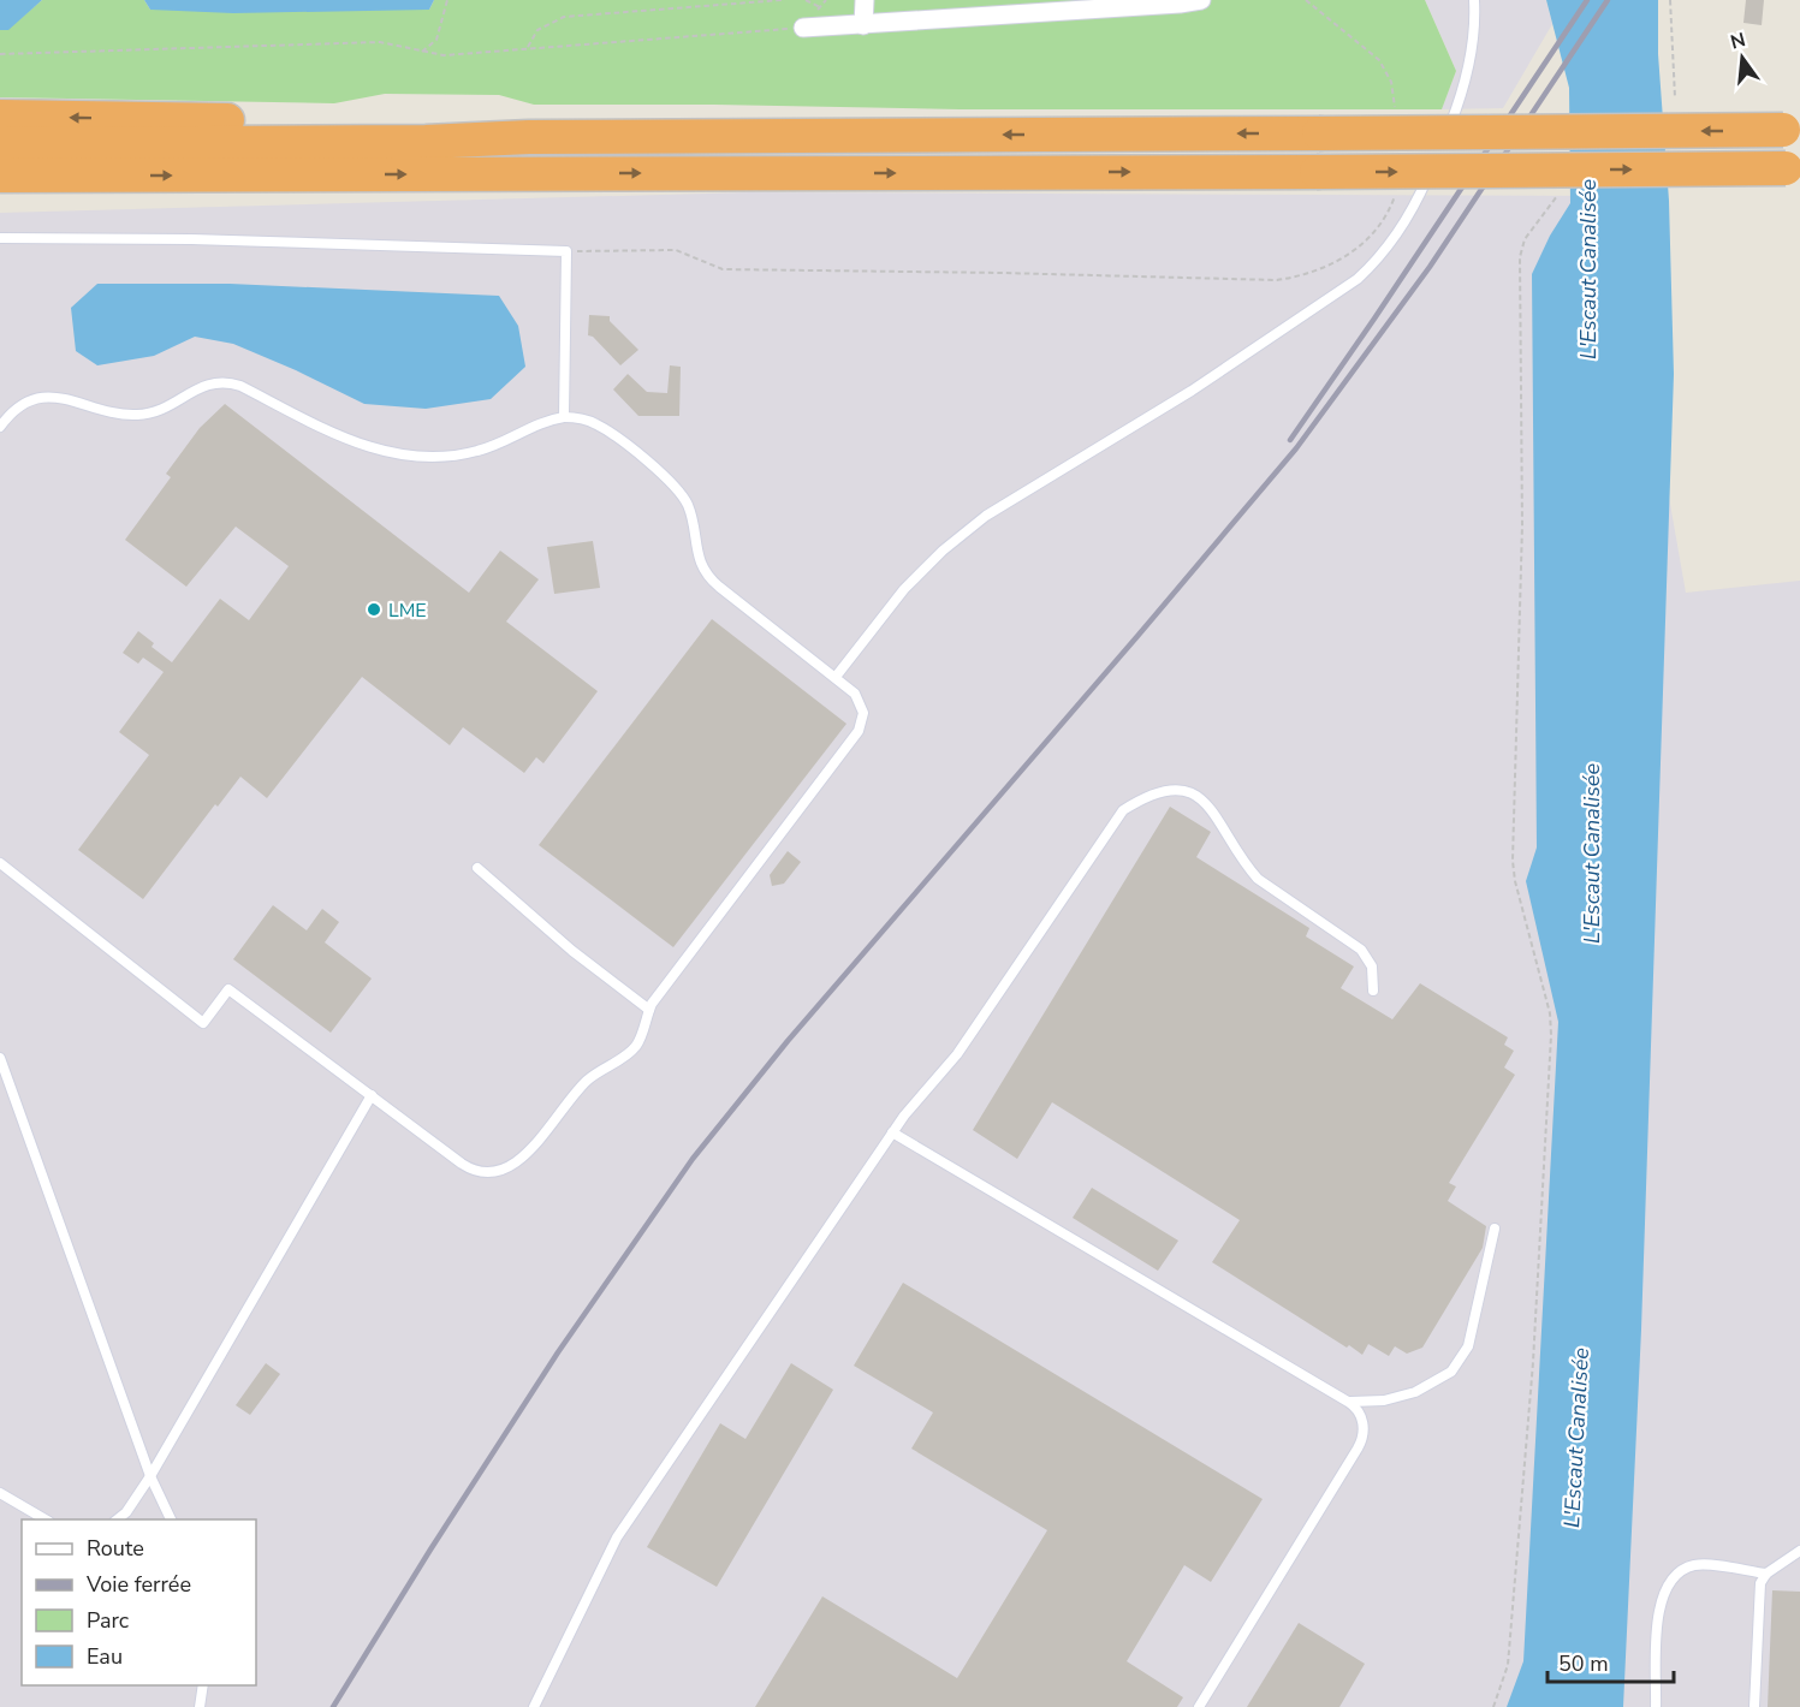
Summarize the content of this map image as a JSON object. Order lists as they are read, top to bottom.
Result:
{
  "water": ["L'Escaut Canalisée"],
  "places": ["LME"],
  "legend": [
    "Route",
    "Voie ferrée",
    "Parc",
    "Eau"
  ],
  "scale_bar": "50 m",
  "north": "top"
}
